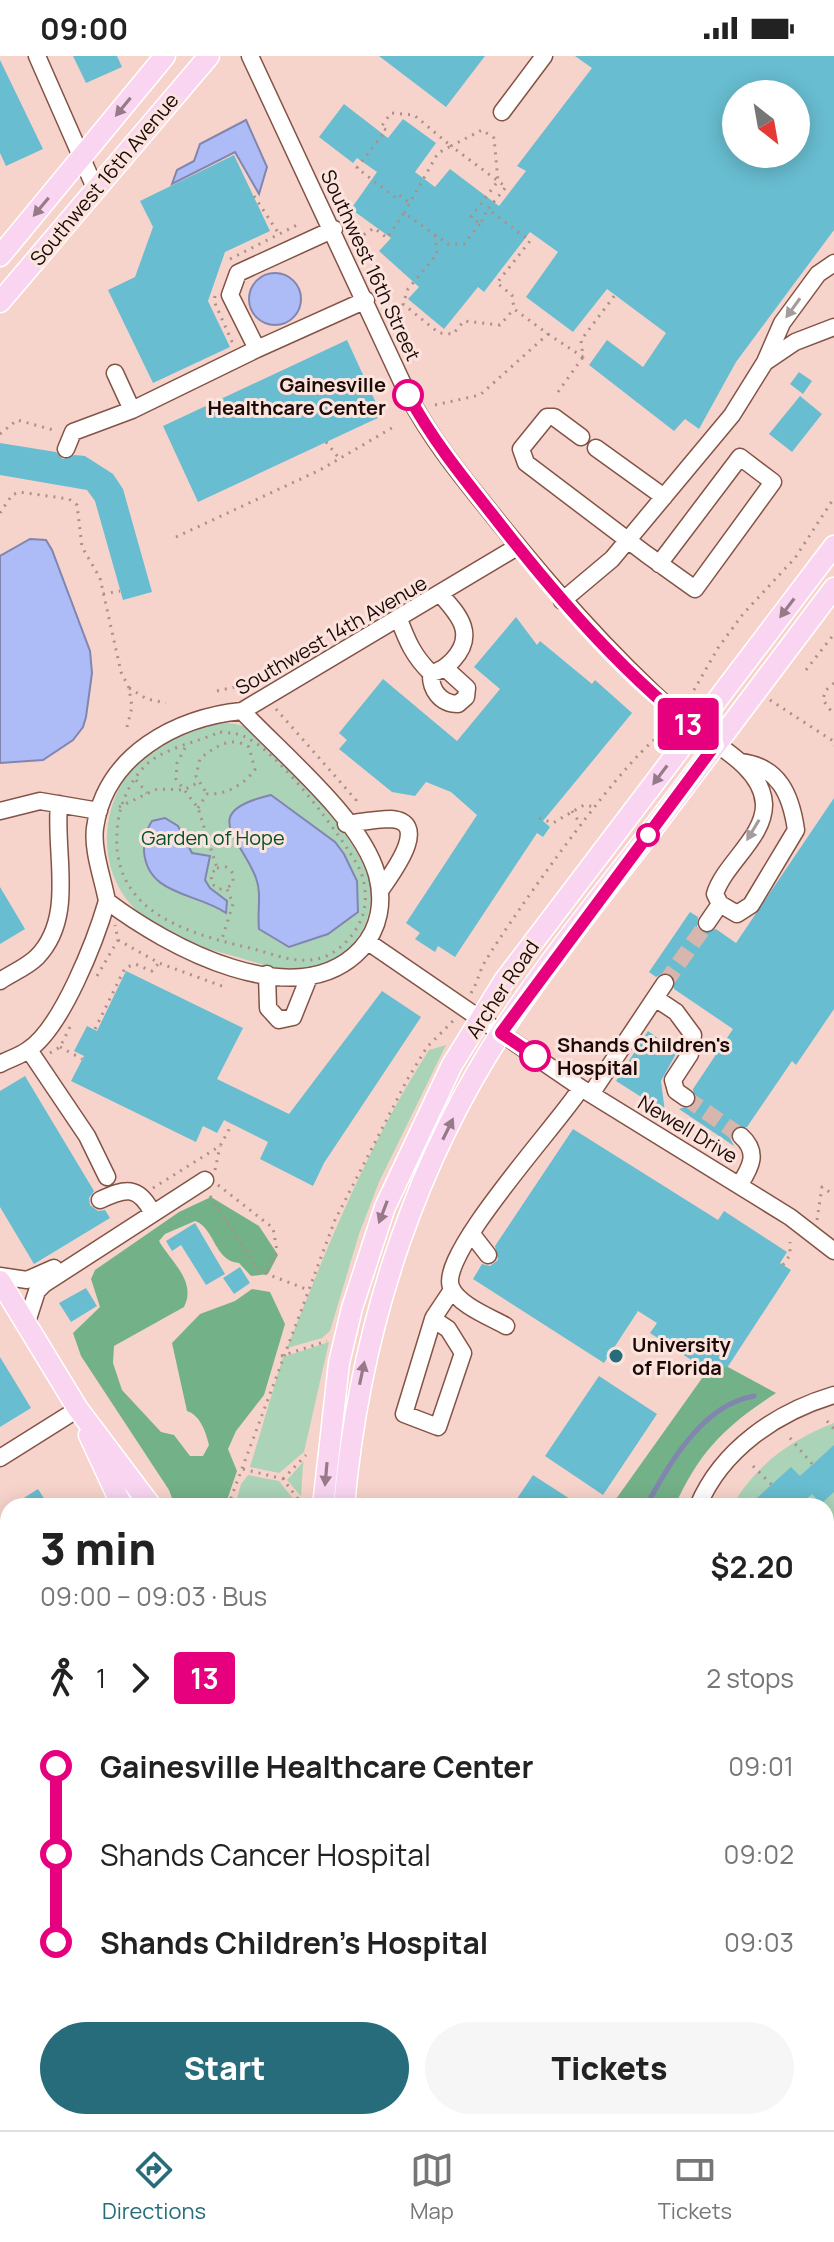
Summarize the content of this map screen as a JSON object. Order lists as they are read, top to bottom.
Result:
{
  "streets": {
    "main road": ["Southwest 16th Avenue", "Archer Road"],
    "street": ["Southwest 16th Street", "Southwest 14th Avenue", "Newell Drive"]
  },
  "crossings": [
    ["Southwest 16th Street", "Southwest 14th Avenue"],
    ["Southwest 16th Street", "Archer Road"],
    ["Archer Road", "Newell Drive"]
  ],
  "parks": ["Garden of Hope"],
  "places": ["Gainesville Healthcare Center", "Shands Children's Hospital", "University of Florida"],
  "lines": ["bus line 13"],
  "north": "bottom right",
  "page": {
    "status": "09:00",
    "on_map": "13",
    "heading": ["3 min", "09:00 – 09:03 · Bus", "$2.20"],
    "legs": ["1", "13", "2 stops"],
    "list": [
      {
        "name": "Gainesville Healthcare Center",
        "value": "09:01"
      },
      {
        "name": "Shands Cancer Hospital",
        "value": "09:02"
      },
      {
        "name": "Shands Children's Hospital",
        "value": "09:03"
      }
    ],
    "buttons": ["Start", "Tickets"],
    "tabs": ["Directions", "Map", "Tickets"]
  }
}
